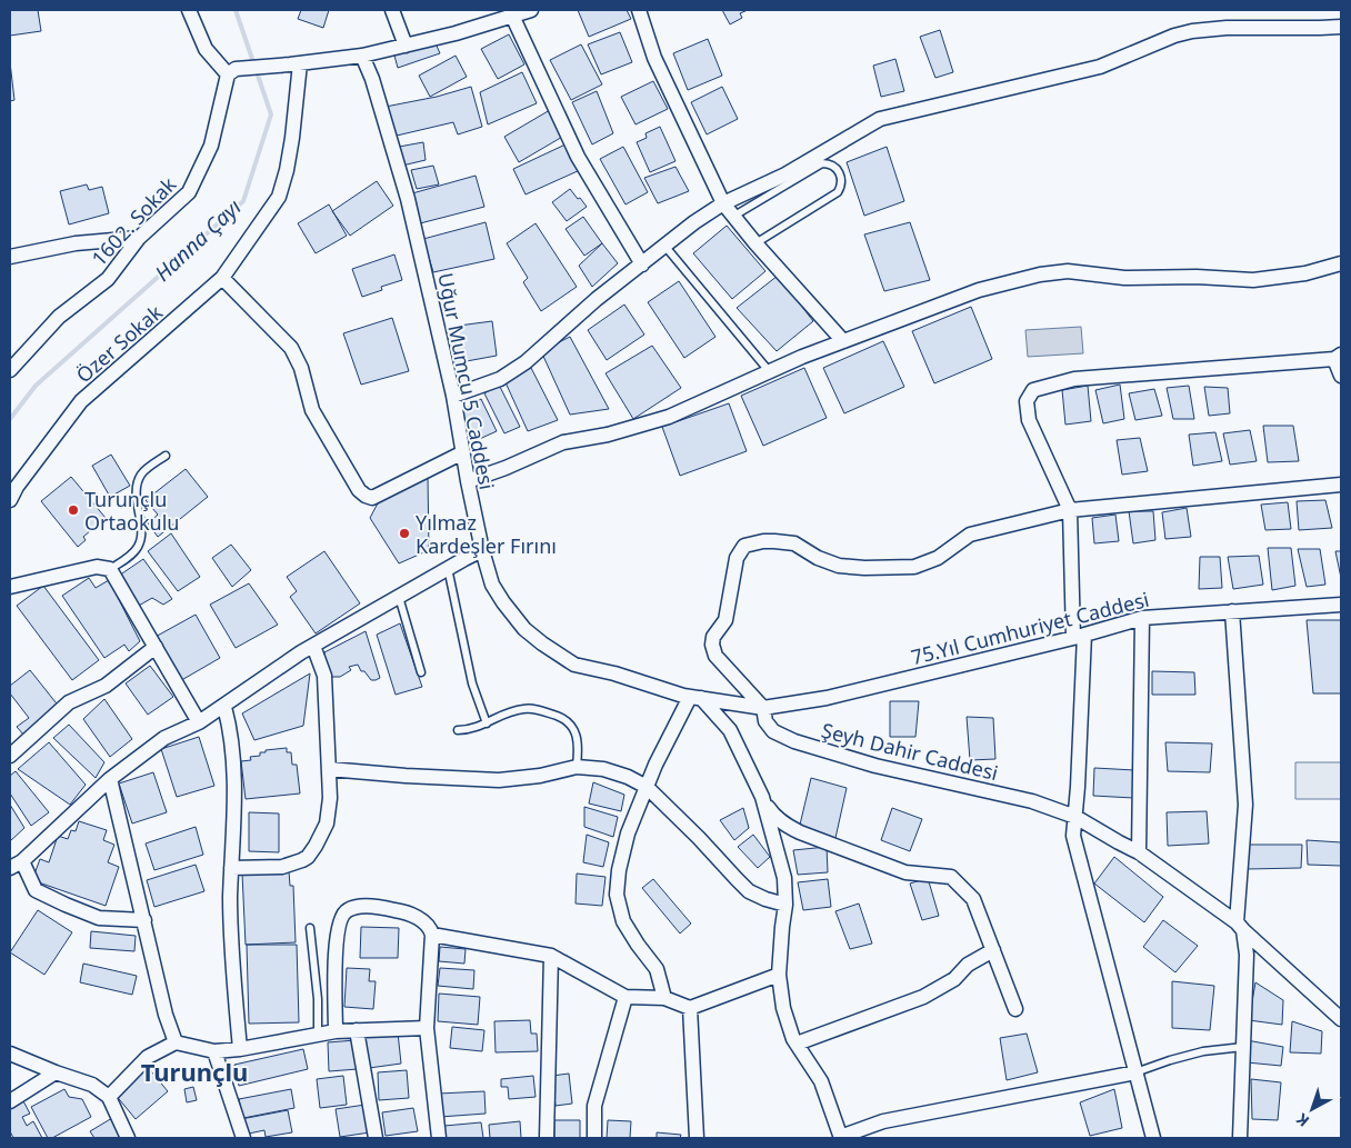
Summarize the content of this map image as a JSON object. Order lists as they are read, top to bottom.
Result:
{
  "streets": {
    "street": [
      "1602. Sokak",
      "Özer Sokak",
      "Uğur Mumcu 5 Caddesi",
      "75.Yıl Cumhuriyet Caddesi",
      "Şeyh Dahir Caddesi"
    ]
  },
  "crossings": [
    ["75.Yıl Cumhuriyet Caddesi", "Şeyh Dahir Caddesi"]
  ],
  "districts": ["Turunçlu"],
  "water": ["Hanna Çayı"],
  "places": ["Turunçlu Ortaokulu", "Yılmaz Kardeşler Fırını"],
  "north": "bottom left"
}
